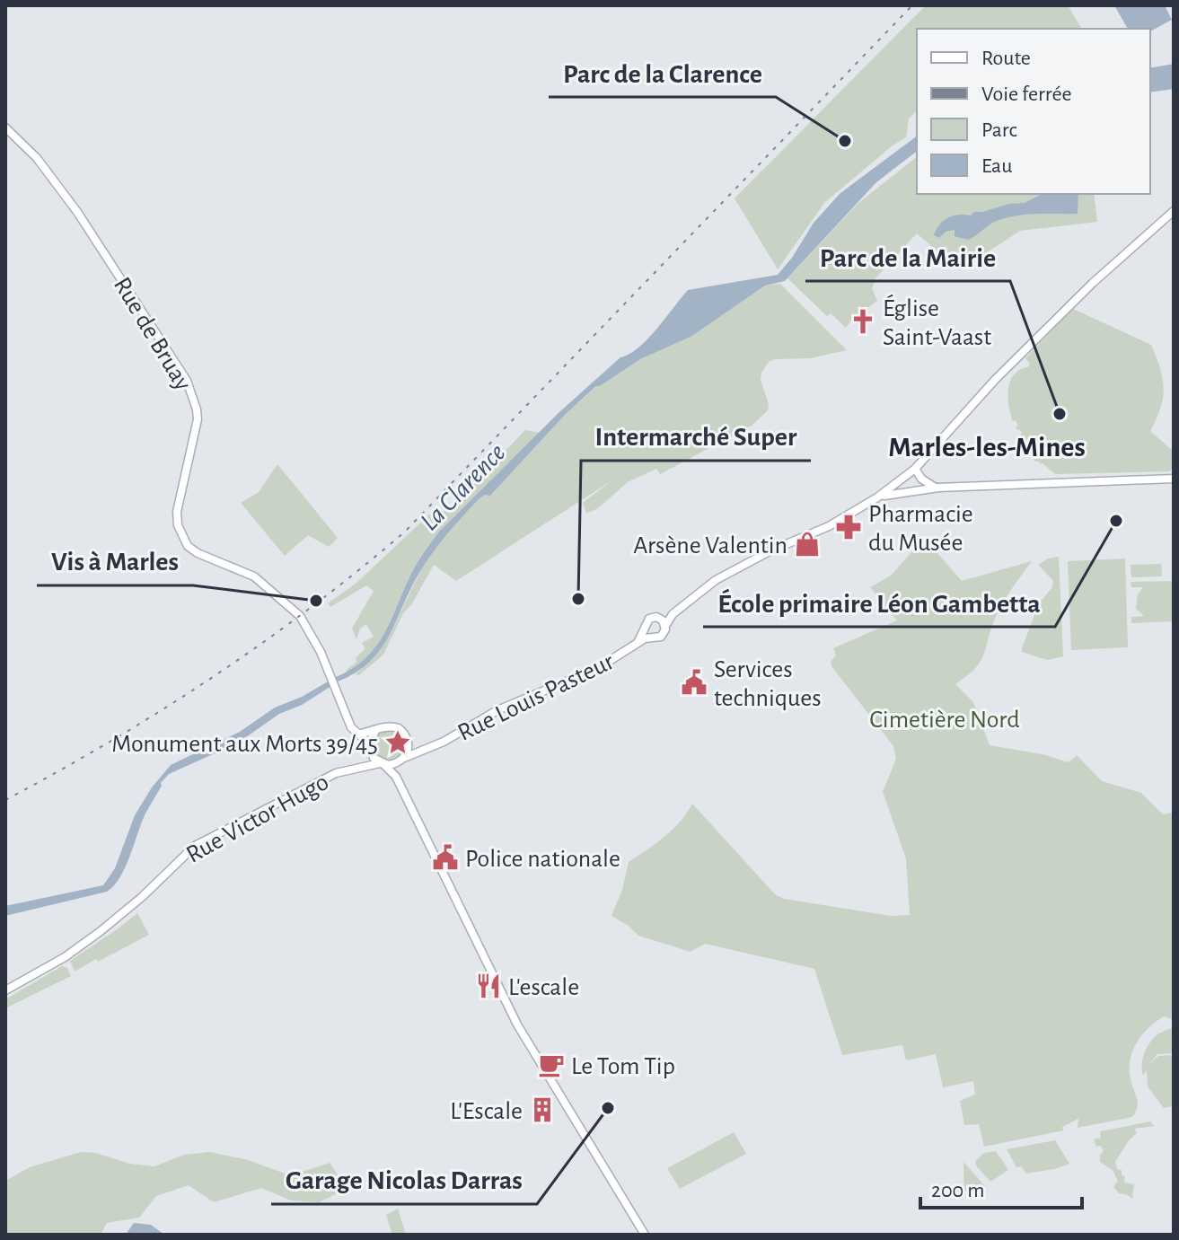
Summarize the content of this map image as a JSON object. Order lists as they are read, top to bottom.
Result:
{
  "streets": {
    "main road": ["Rue de Bruay", "Rue Louis Pasteur", "Rue Victor Hugo"]
  },
  "crossings": [
    ["Rue Louis Pasteur", "Rue Victor Hugo"]
  ],
  "districts": ["Marles-les-Mines"],
  "water": ["La Clarence"],
  "parks": ["Cimetière Nord"],
  "places": {
    "other": [
      "Parc de la Clarence",
      "Parc de la Mairie",
      "École primaire Léon Gambetta",
      "Intermarché Super",
      "Vis à Marles",
      "Garage Nicolas Darras"
    ],
    "church": ["Église Saint-Vaast"],
    "pharmacy": ["Pharmacie du Musée"],
    "shop": ["Arsène Valentin"],
    "public building": ["Services techniques", "Police nationale"],
    "place": ["Monument aux Morts 39/45"],
    "restaurant": ["L'escale"],
    "cafe": ["Le Tom Tip"],
    "building": ["L'Escale"]
  },
  "legend": [
    "Route",
    "Voie ferrée",
    "Parc",
    "Eau"
  ],
  "scale_bar": "200 m"
}
